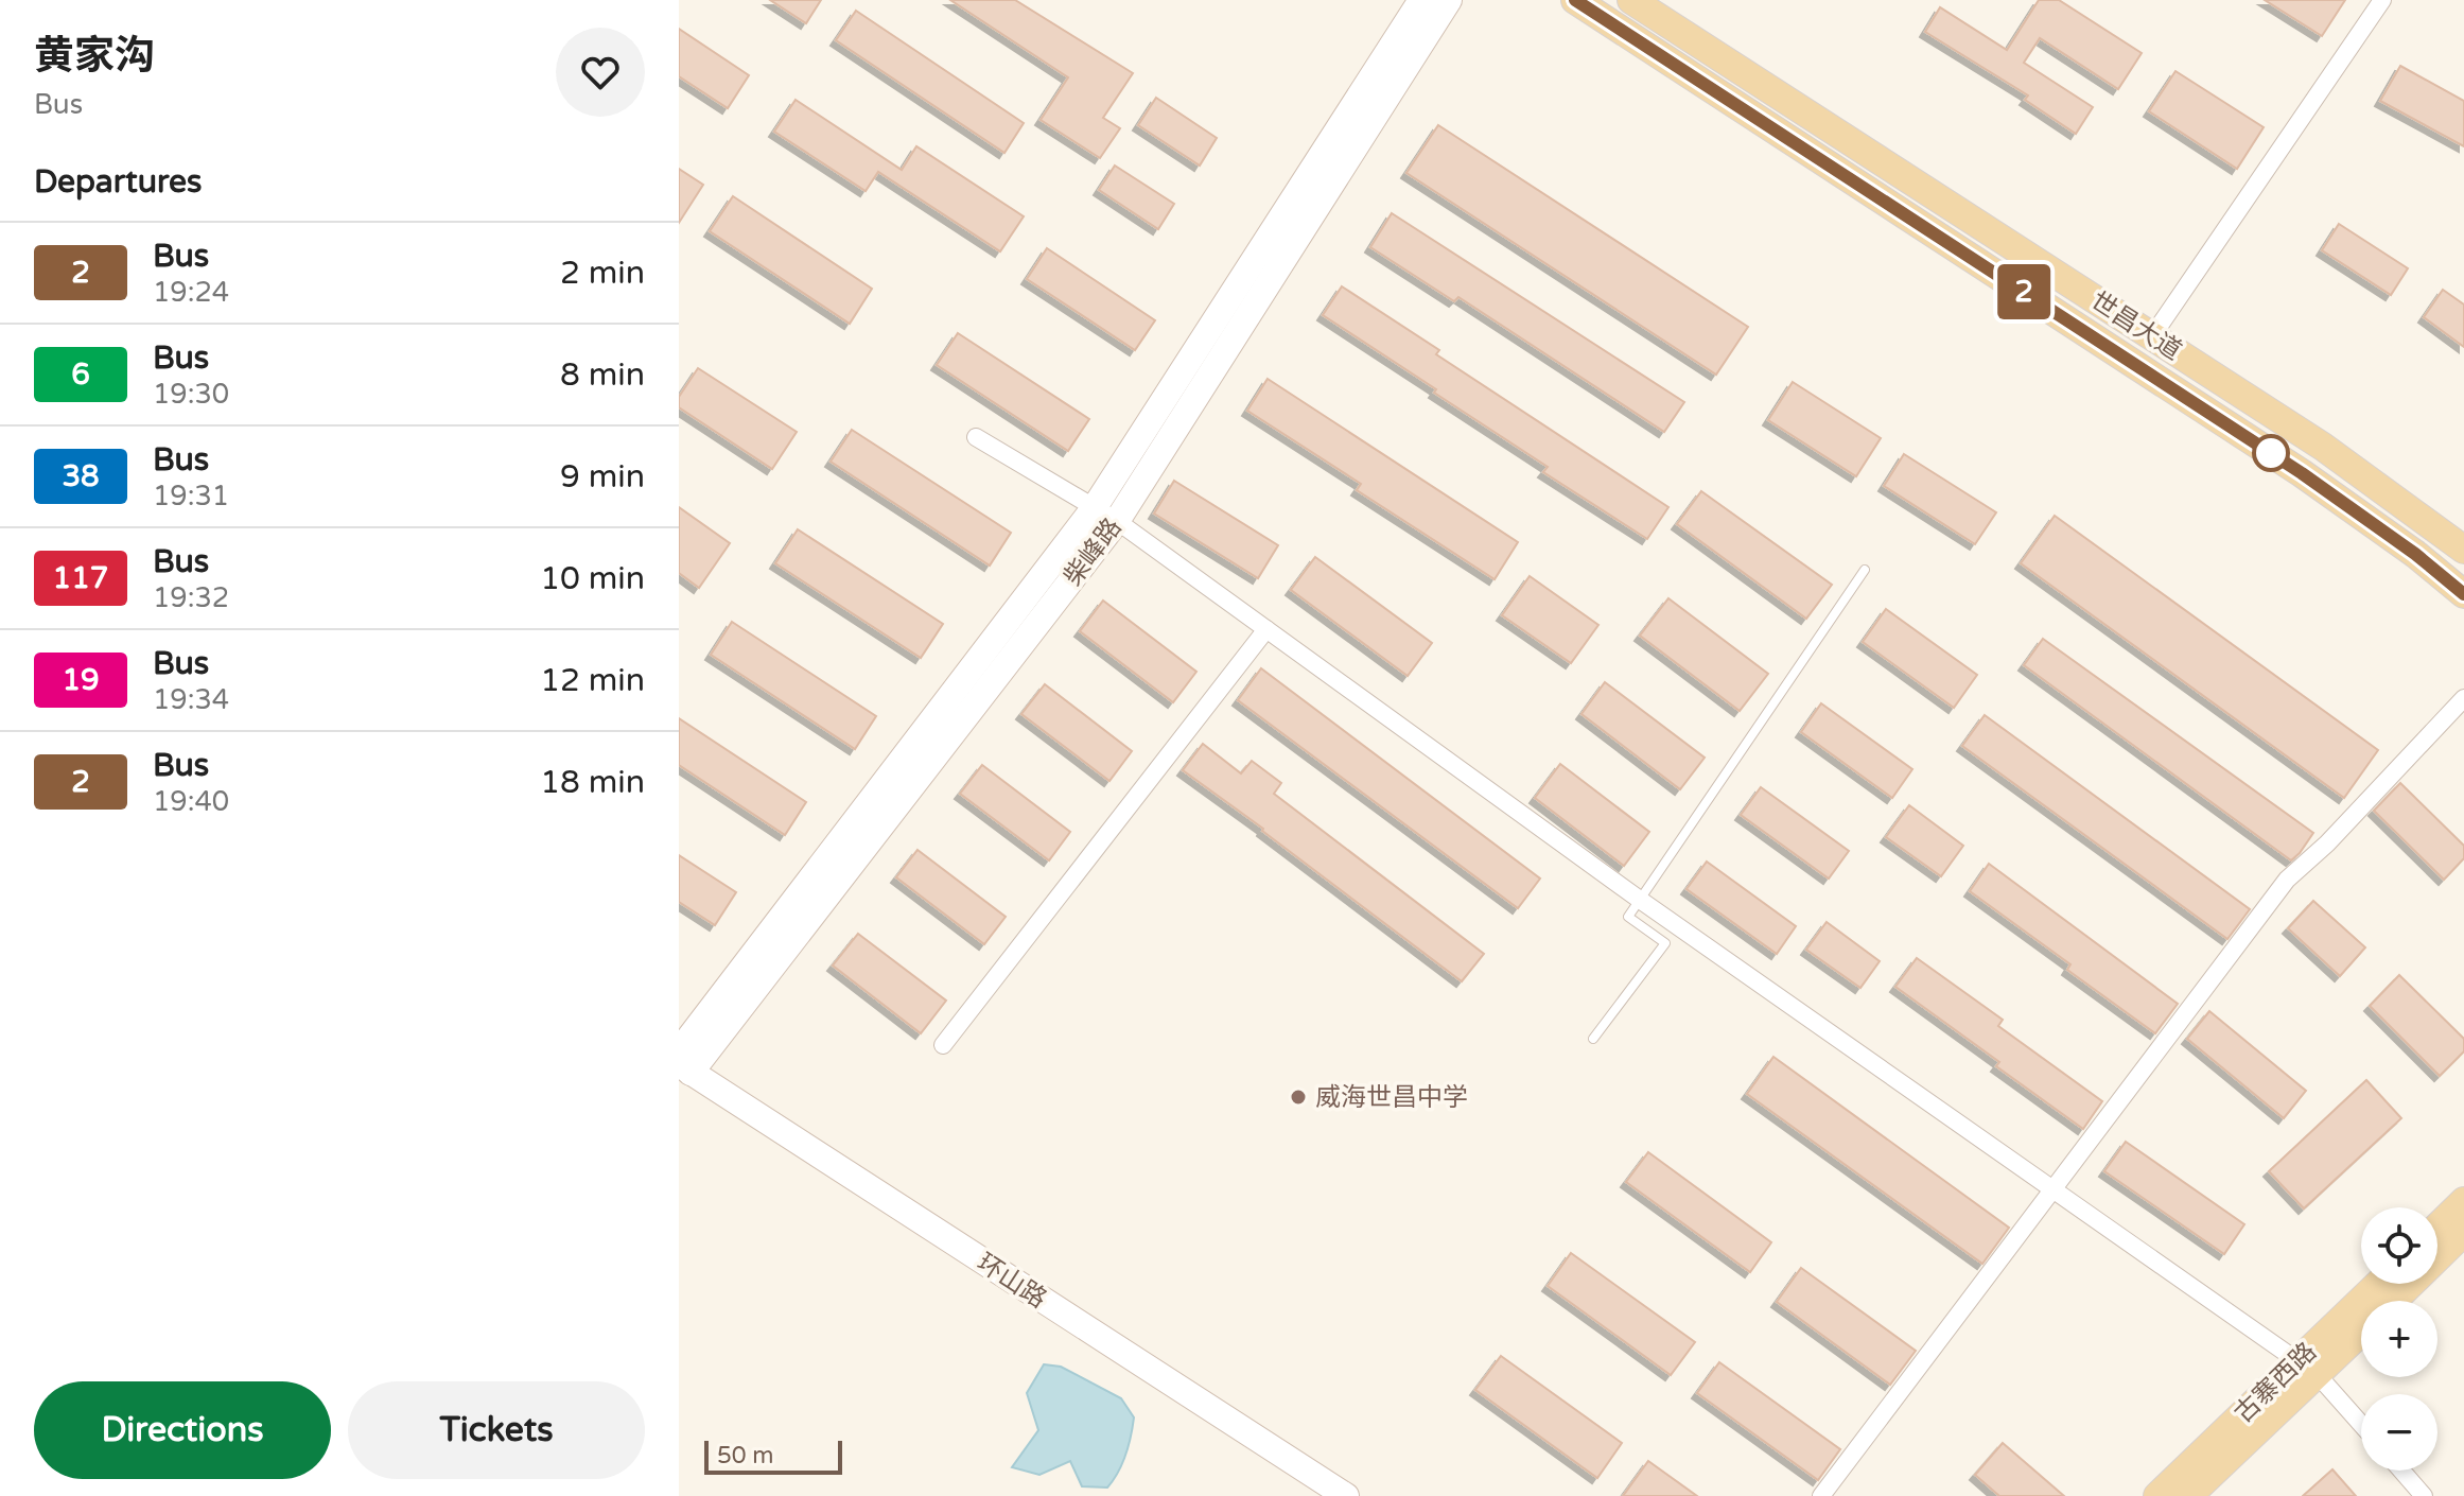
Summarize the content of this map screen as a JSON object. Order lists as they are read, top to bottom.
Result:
{
  "streets": {
    "main road": ["世昌大道", "古寨西路"],
    "street": ["柴峰路", "环山路"]
  },
  "crossings": [
    ["柴峰路", "环山路"]
  ],
  "places": ["威海世昌中学"],
  "lines": ["bus line 2"],
  "scale_bar": "50 m",
  "page": {
    "heading": [
      ["黄家沟", "Bus"],
      "Departures"
    ],
    "on_map": "2",
    "list": [
      {
        "mark": "2",
        "name": "Bus",
        "note": "19:24",
        "value": "2 min"
      },
      {
        "mark": "6",
        "name": "Bus",
        "note": "19:30",
        "value": "8 min"
      },
      {
        "mark": "38",
        "name": "Bus",
        "note": "19:31",
        "value": "9 min"
      },
      {
        "mark": "117",
        "name": "Bus",
        "note": "19:32",
        "value": "10 min"
      },
      {
        "mark": "19",
        "name": "Bus",
        "note": "19:34",
        "value": "12 min"
      },
      {
        "mark": "2",
        "name": "Bus",
        "note": "19:40",
        "value": "18 min"
      }
    ],
    "map_buttons": ["+", "−"],
    "buttons": ["Directions", "Tickets"],
    "scale": "50 m"
  }
}
